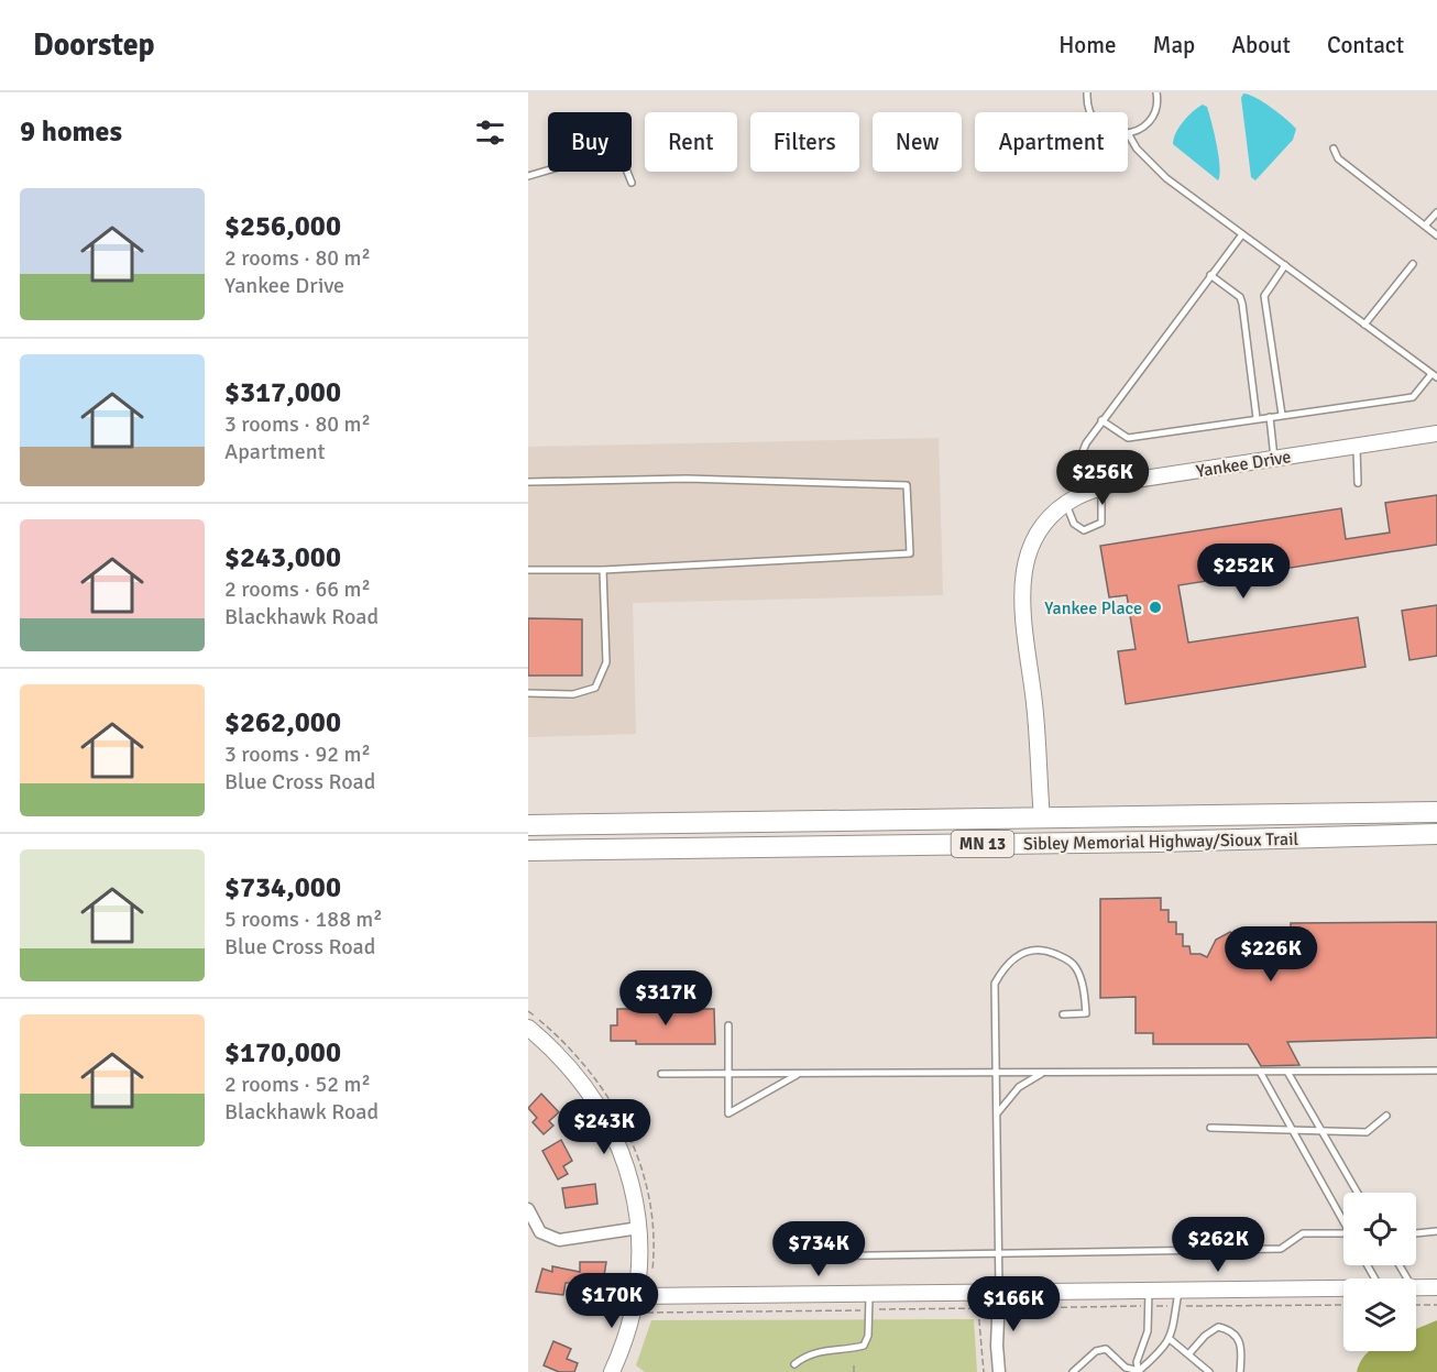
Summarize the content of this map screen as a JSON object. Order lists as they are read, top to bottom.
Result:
{
  "streets": {
    "highway": ["Sibley Memorial Highway/Sioux Trail", "MN 13"],
    "street": ["Yankee Drive"]
  },
  "crossings": [
    ["Yankee Drive", "Sibley Memorial Highway/Sioux Trail"]
  ],
  "places": ["Yankee Place"],
  "page": {
    "header": "Doorstep",
    "nav": [
      "Home",
      "Map",
      "About",
      "Contact"
    ],
    "heading": "9 homes",
    "chip": [
      "Buy",
      "Rent",
      "Filters",
      "New",
      "Apartment"
    ],
    "list": [
      {
        "name": "$256,000",
        "note": "2 rooms · 80 m² · Yankee Drive"
      },
      {
        "name": "$317,000",
        "note": "3 rooms · 80 m² · Apartment"
      },
      {
        "name": "$243,000",
        "note": "2 rooms · 66 m² · Blackhawk Road"
      },
      {
        "name": "$262,000",
        "note": "3 rooms · 92 m² · Blue Cross Road"
      },
      {
        "name": "$734,000",
        "note": "5 rooms · 188 m² · Blue Cross Road"
      },
      {
        "name": "$170,000",
        "note": "2 rooms · 52 m² · Blackhawk Road"
      }
    ],
    "price": [
      "$256K",
      "$252K",
      "$226K",
      "$317K",
      "$243K",
      "$262K",
      "$734K",
      "$170K",
      "$166K"
    ]
  }
}
